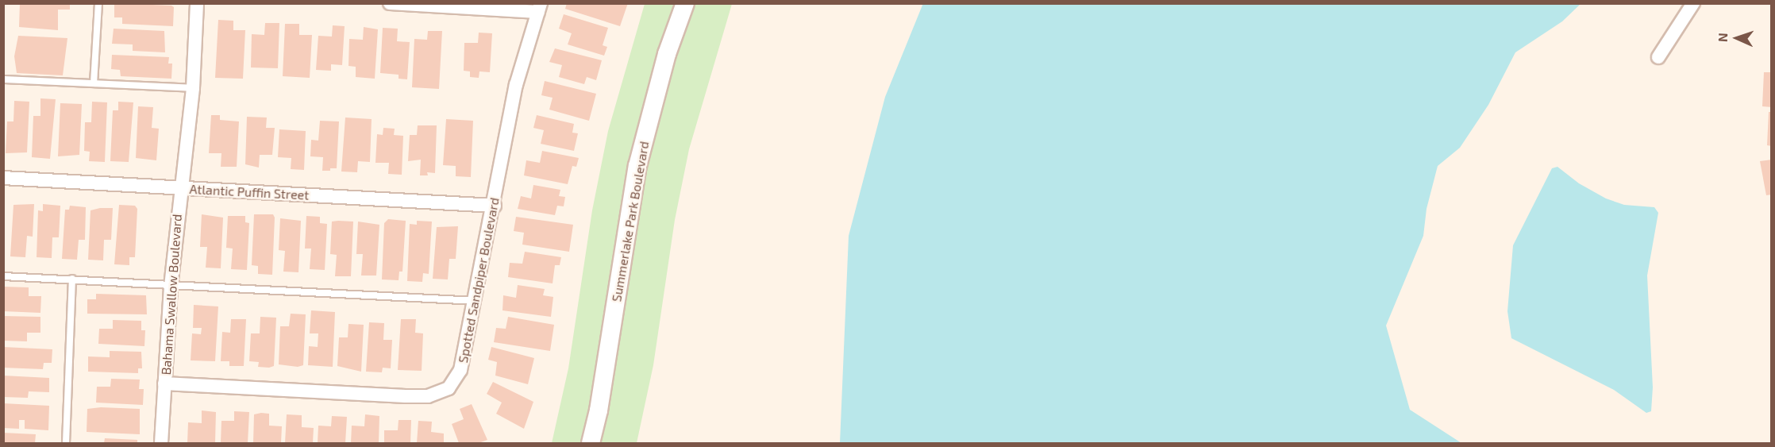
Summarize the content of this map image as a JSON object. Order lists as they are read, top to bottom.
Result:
{
  "streets": {
    "main road": ["Summerlake Park Boulevard"],
    "street": ["Atlantic Puffin Street", "Spotted Sandpiper Boulevard", "Bahama Swallow Boulevard"]
  },
  "crossings": [
    ["Atlantic Puffin Street", "Spotted Sandpiper Boulevard"],
    ["Atlantic Puffin Street", "Bahama Swallow Boulevard"],
    ["Spotted Sandpiper Boulevard", "Bahama Swallow Boulevard"]
  ],
  "north": "left"
}
